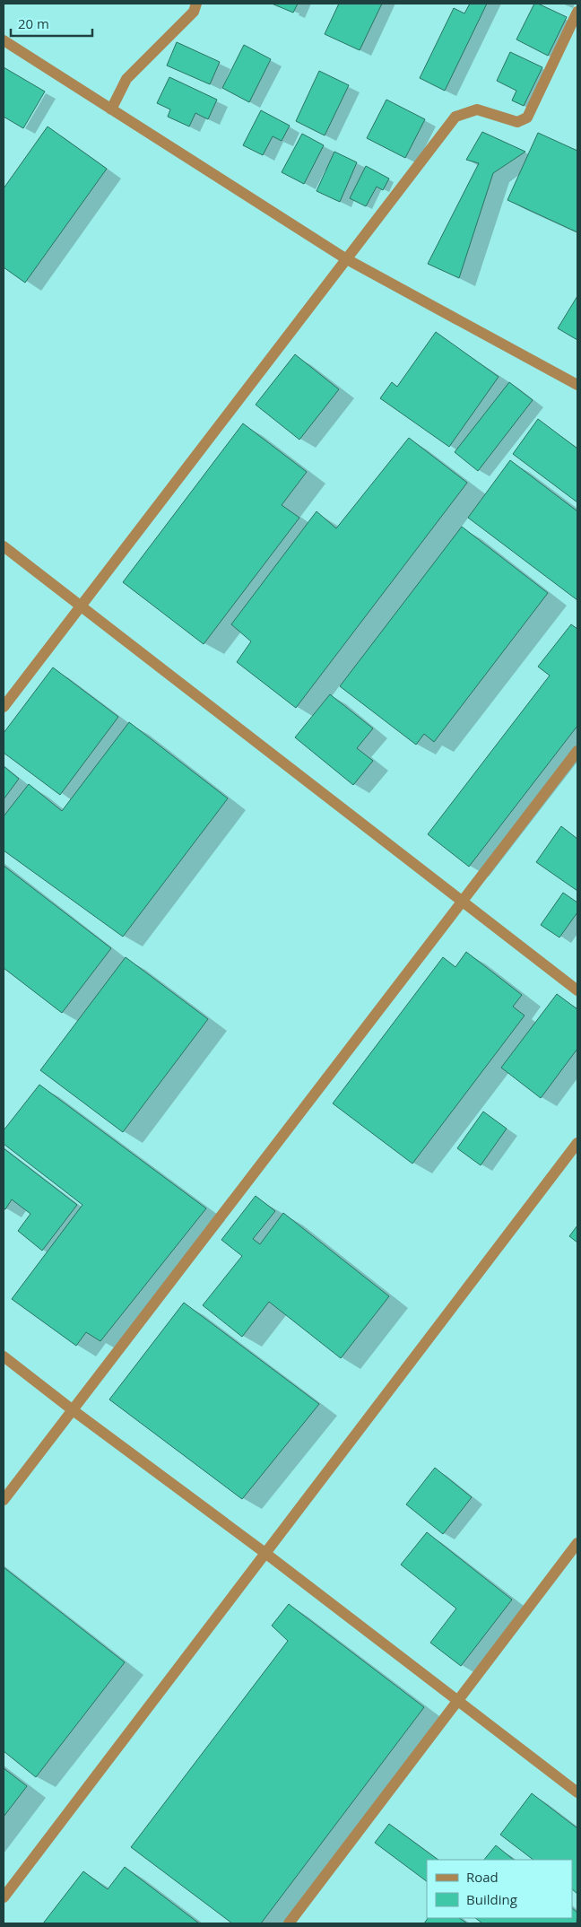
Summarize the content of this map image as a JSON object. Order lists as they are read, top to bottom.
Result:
{
  "legend": ["Road", "Building"],
  "scale_bar": "20 m"
}
